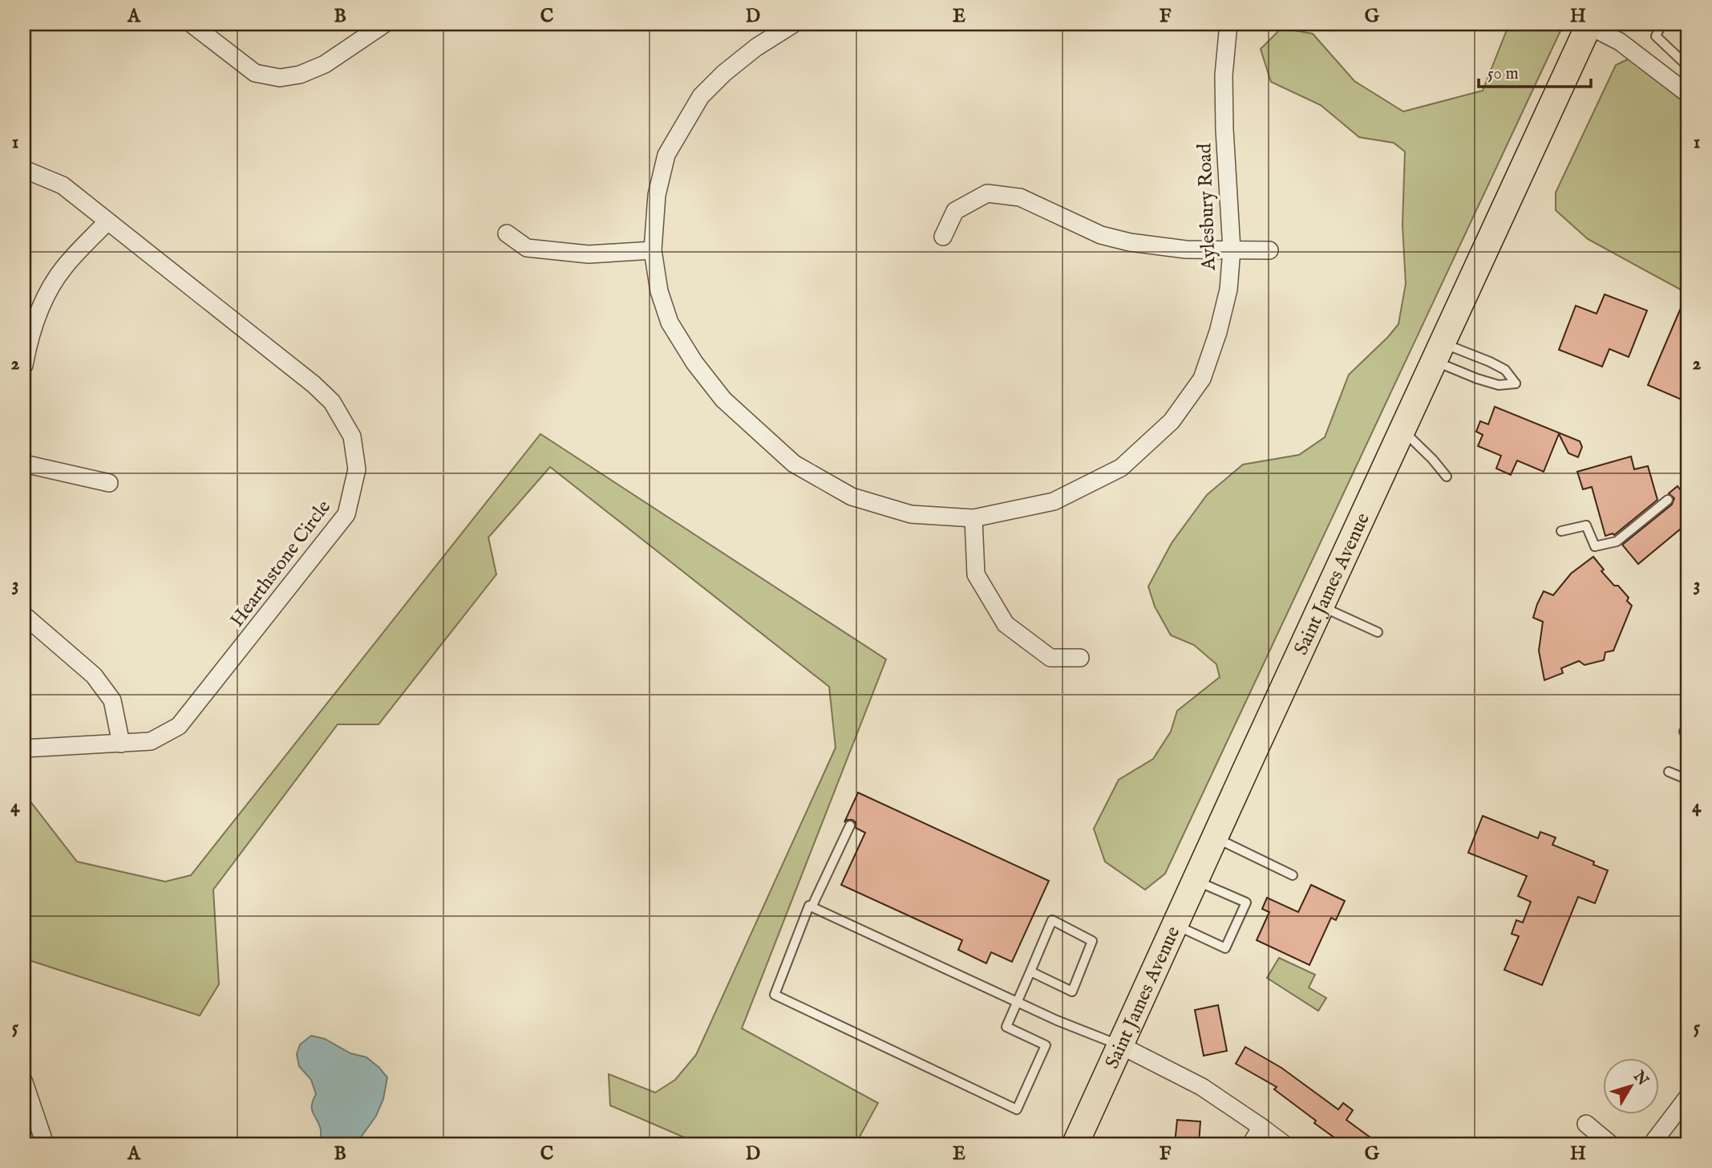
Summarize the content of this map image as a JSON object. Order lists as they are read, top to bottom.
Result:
{
  "streets": {
    "main road": ["Saint James Avenue"],
    "street": ["Aylesbury Road", "Hearthstone Circle"]
  },
  "scale_bar": "50 m",
  "north": "top right",
  "grid": {
    "columns": [
      "A",
      "B",
      "C",
      "D",
      "E",
      "F",
      "G",
      "H"
    ],
    "rows": [
      "1",
      "2",
      "3",
      "4",
      "5"
    ]
  }
}
